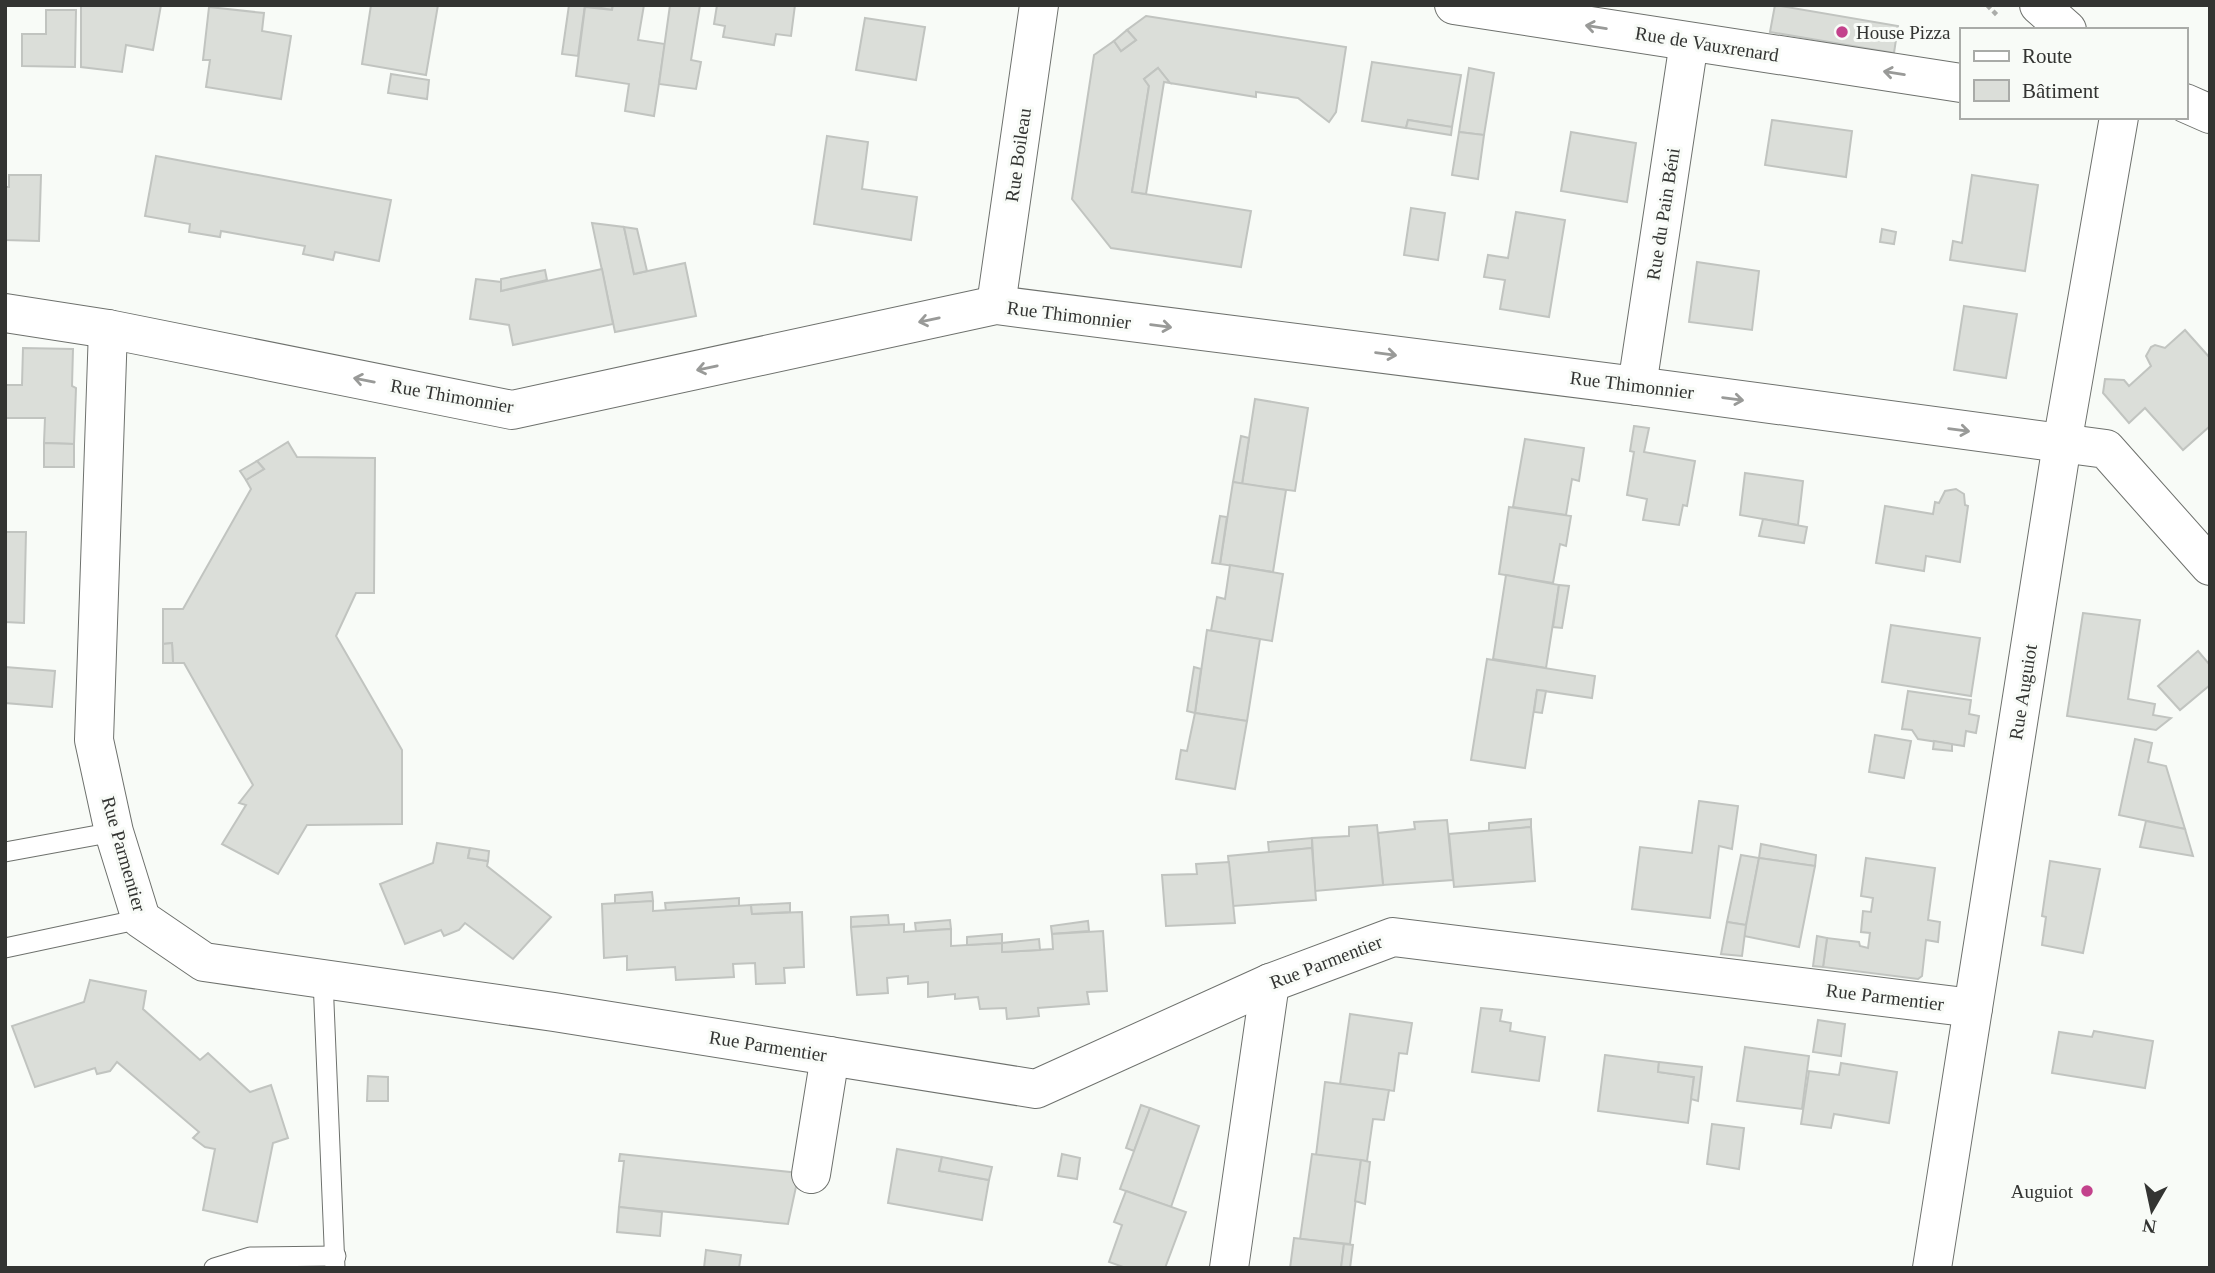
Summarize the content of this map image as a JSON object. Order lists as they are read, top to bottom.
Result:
{
  "streets": {
    "street": [
      "Rue de Vauxrenard",
      "Rue Boileau",
      "Rue du Pain Béni",
      "Rue Thimonnier",
      "Rue Auguiot",
      "Rue Parmentier"
    ]
  },
  "crossings": [
    ["Rue de Vauxrenard", "Rue du Pain Béni"],
    ["Rue Boileau", "Rue Thimonnier"],
    ["Rue du Pain Béni", "Rue Thimonnier"],
    ["Rue Thimonnier", "Rue Auguiot"],
    ["Rue Thimonnier", "Rue Parmentier"],
    ["Rue Auguiot", "Rue Parmentier"]
  ],
  "one_way": ["Rue de Vauxrenard"],
  "places": ["House Pizza", "Auguiot"],
  "legend": ["Route", "Bâtiment"],
  "north": "bottom"
}
